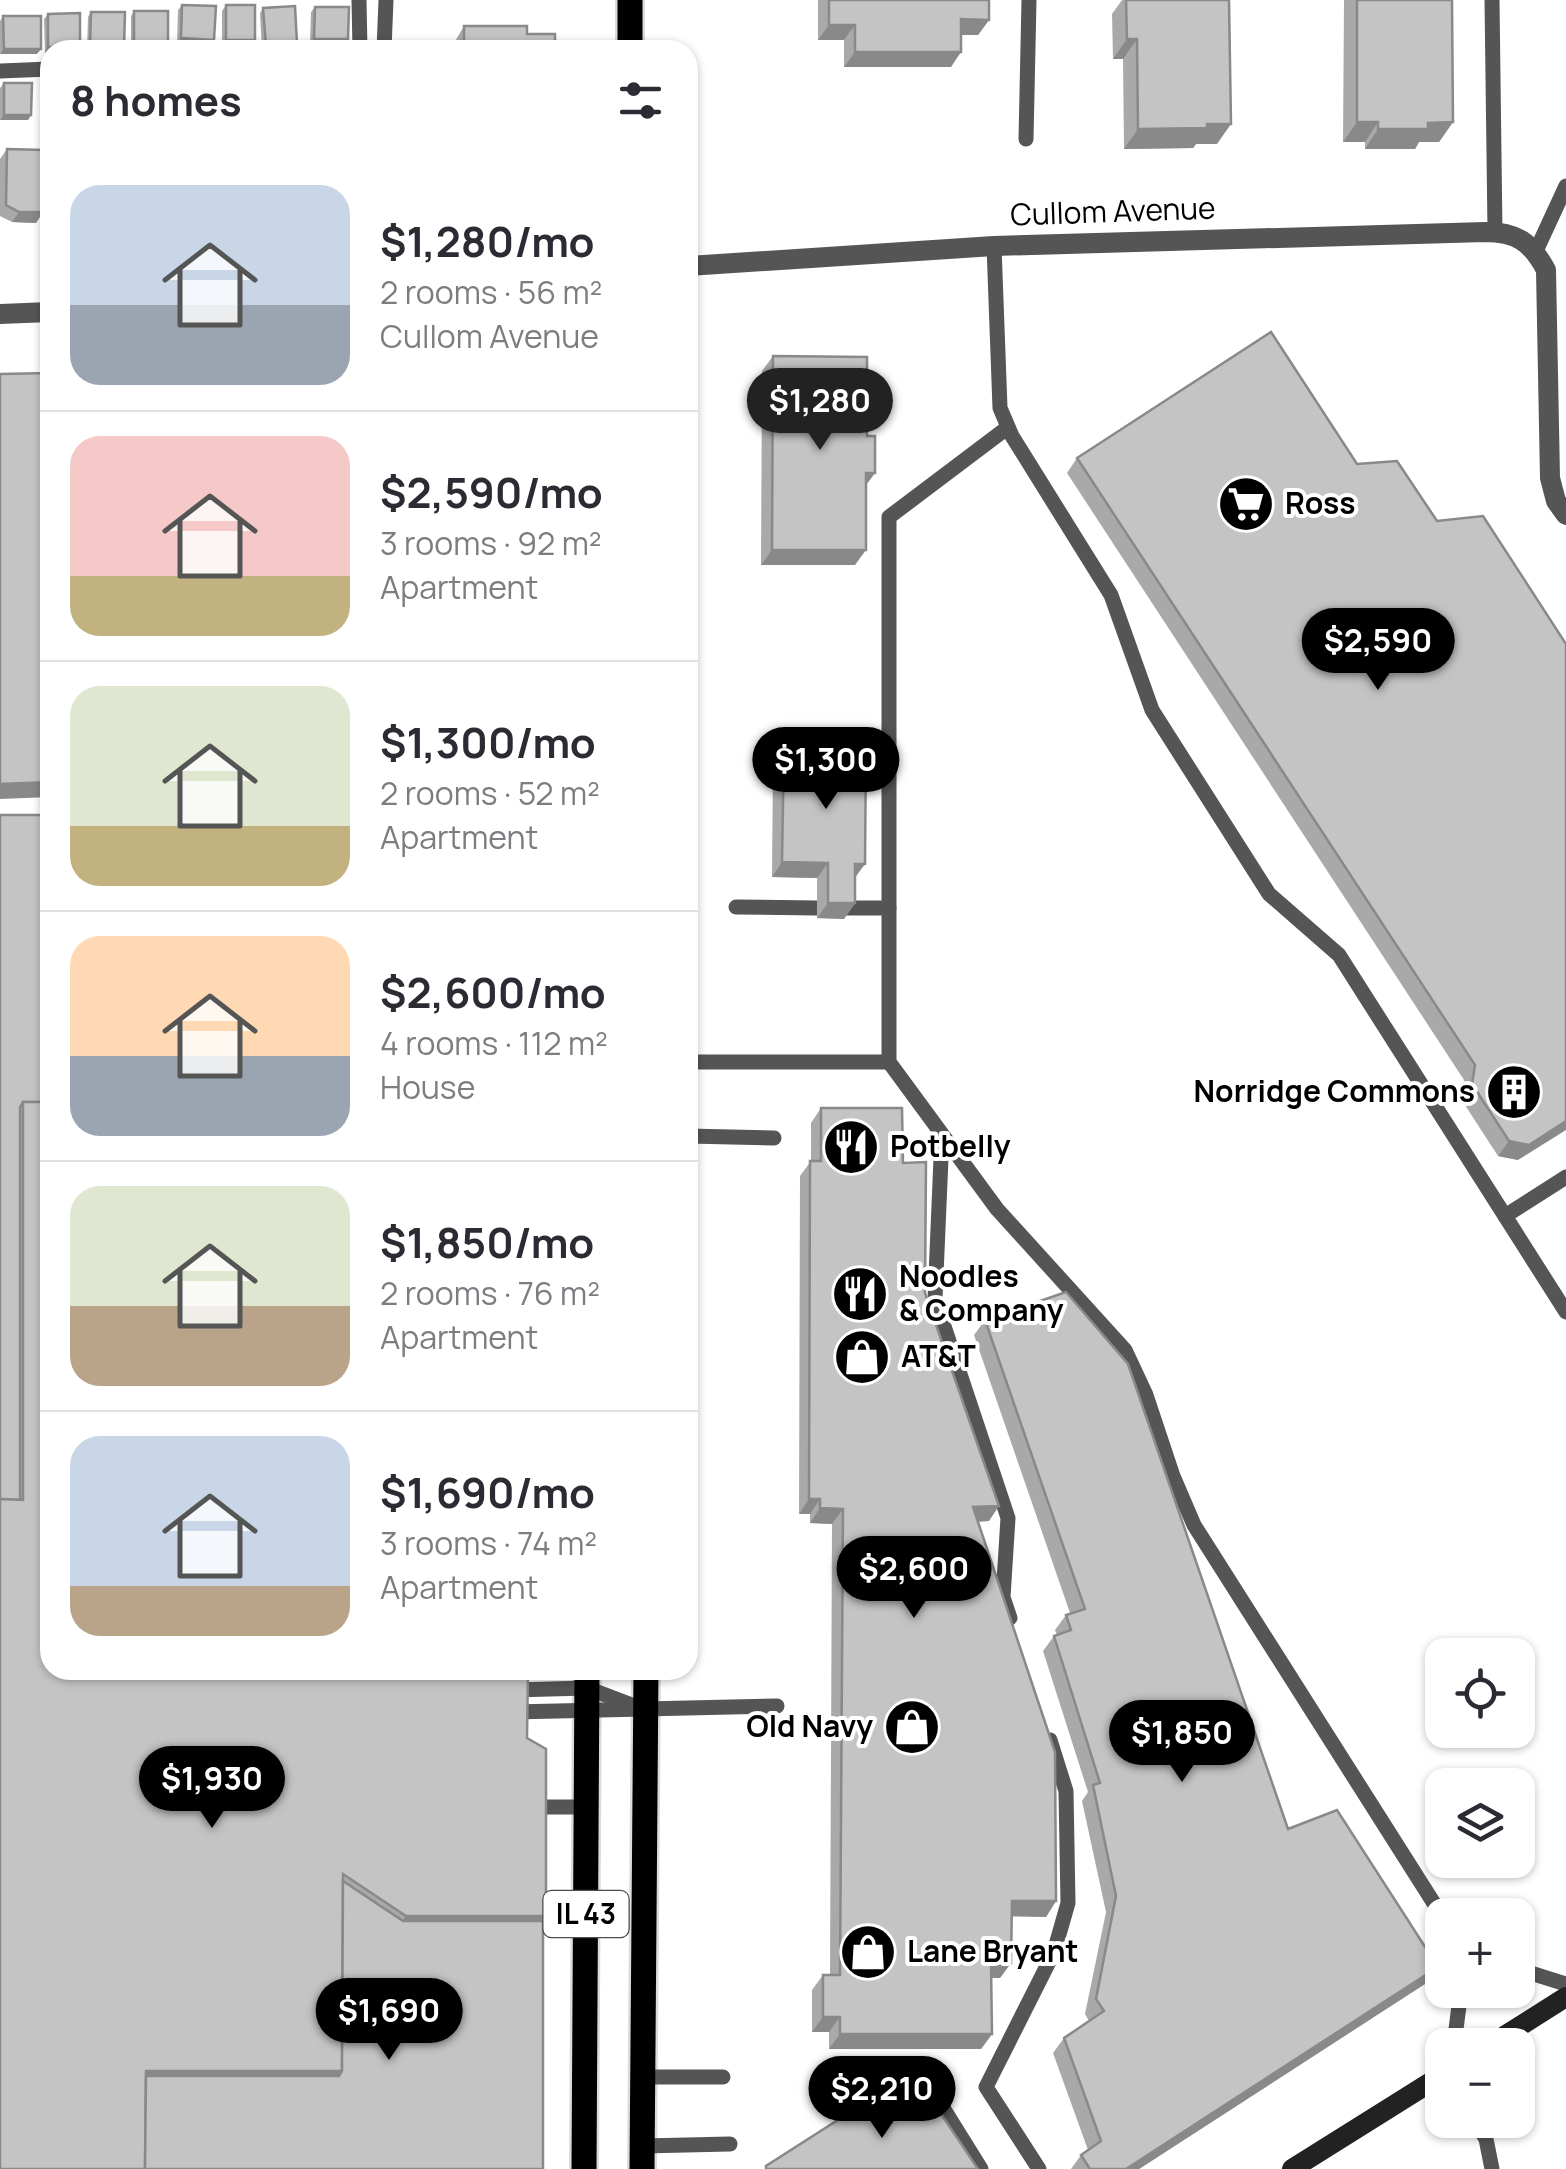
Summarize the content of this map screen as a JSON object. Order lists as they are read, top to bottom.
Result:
{
  "streets": {
    "main road": ["IL 43"],
    "street": ["Cullom Avenue"]
  },
  "places": {
    "supermarket": ["Ross"],
    "building": ["Norridge Commons"],
    "restaurant": ["Potbelly", "Noodles & Company"],
    "shop": ["AT&T", "Old Navy", "Lane Bryant"]
  },
  "page": {
    "heading": "8 homes",
    "list": [
      {
        "name": "$1,280/mo",
        "note": "2 rooms · 56 m² · Cullom Avenue"
      },
      {
        "name": "$2,590/mo",
        "note": "3 rooms · 92 m² · Apartment"
      },
      {
        "name": "$1,300/mo",
        "note": "2 rooms · 52 m² · Apartment"
      },
      {
        "name": "$2,600/mo",
        "note": "4 rooms · 112 m² · House"
      },
      {
        "name": "$1,850/mo",
        "note": "2 rooms · 76 m² · Apartment"
      },
      {
        "name": "$1,690/mo",
        "note": "3 rooms · 74 m² · Apartment"
      }
    ],
    "price": [
      "$1,280",
      "$2,590",
      "$1,300",
      "$2,600",
      "$1,850",
      "$1,930",
      "$1,690",
      "$2,210"
    ],
    "map_buttons": ["+", "−"]
  }
}
